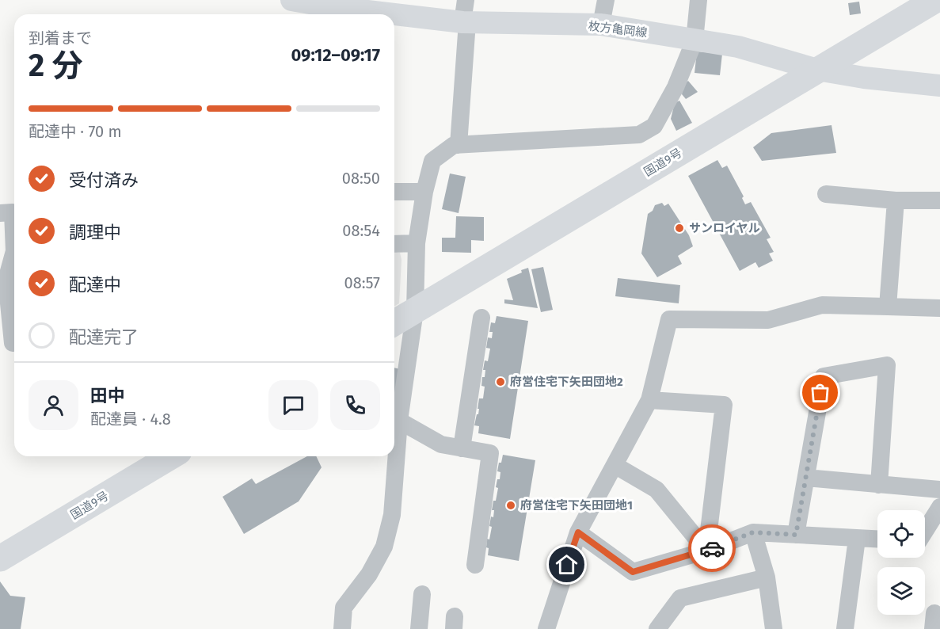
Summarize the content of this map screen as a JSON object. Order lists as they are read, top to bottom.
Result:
{
  "streets": {
    "highway": ["国道9号"],
    "main road": ["枚方亀岡線"]
  },
  "crossings": [
    ["枚方亀岡線", "国道9号"]
  ],
  "places": ["サンロイヤル", "府営住宅下矢田団地2", "府営住宅下矢田団地1"],
  "page": {
    "heading": ["2 分", "到着まで", "09:12–09:17"],
    "panel": ["田中", "配達員 · 4.8"],
    "bar": "配達中 · 70 m",
    "list": [
      ["受付済み", "08:50"],
      ["調理中", "08:54"],
      ["配達中", "08:57"],
      "配達完了"
    ]
  }
}
